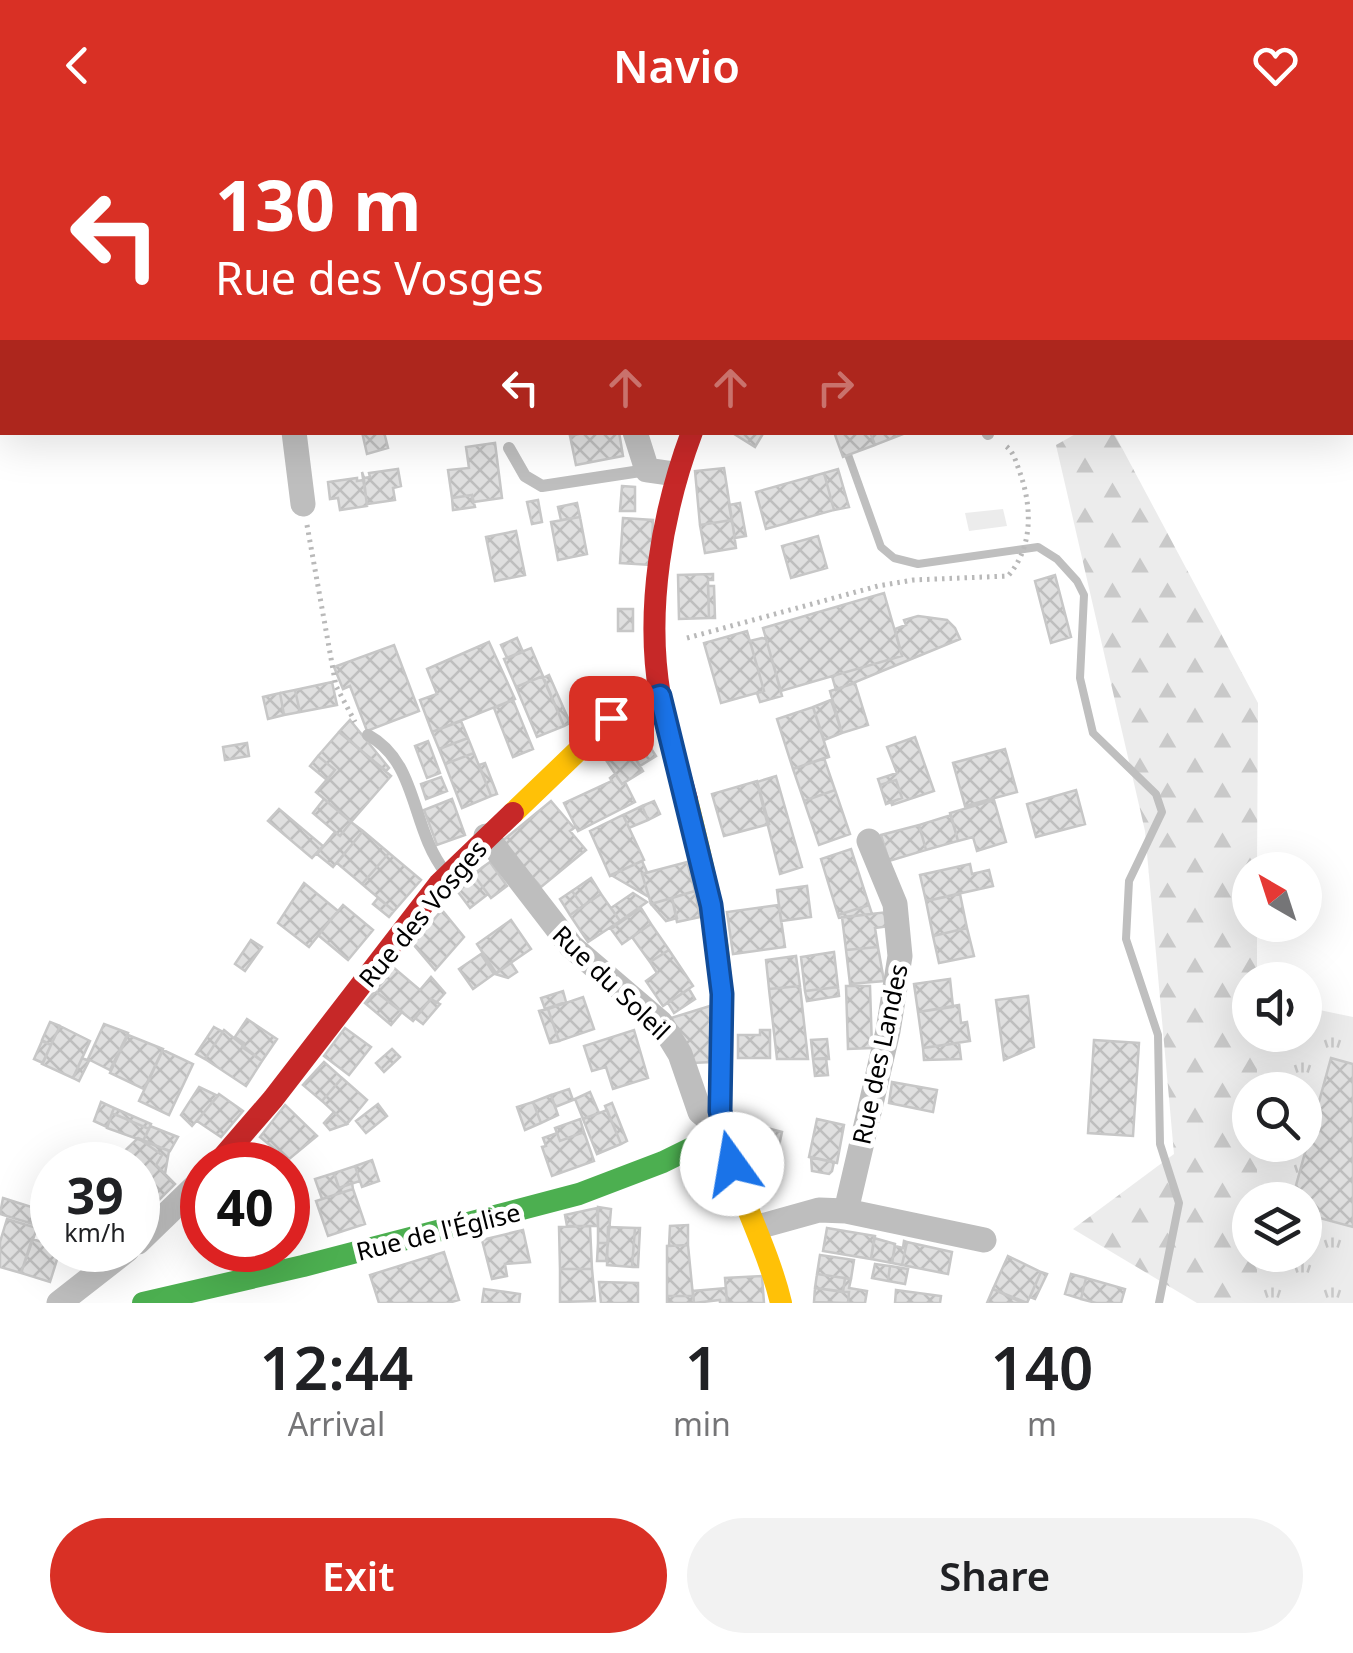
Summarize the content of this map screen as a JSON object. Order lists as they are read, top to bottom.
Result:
{
  "streets": {
    "street": [
      "Rue des Vosges",
      "Rue du Soleil",
      "Rue des Landes",
      "Rue de l'Église"
    ]
  },
  "crossings": [
    ["Rue des Vosges", "Rue du Soleil"],
    ["Rue du Soleil", "Rue de l'Église"]
  ],
  "north": "top left",
  "page": {
    "header": "Navio",
    "turn": ["130 m", "Rue des Vosges"],
    "speed": "39 km/h",
    "limit": "40",
    "eta": [
      "12:44",
      "Arrival",
      "1",
      "min",
      "140",
      "m"
    ],
    "buttons": ["Exit", "Share"]
  }
}
